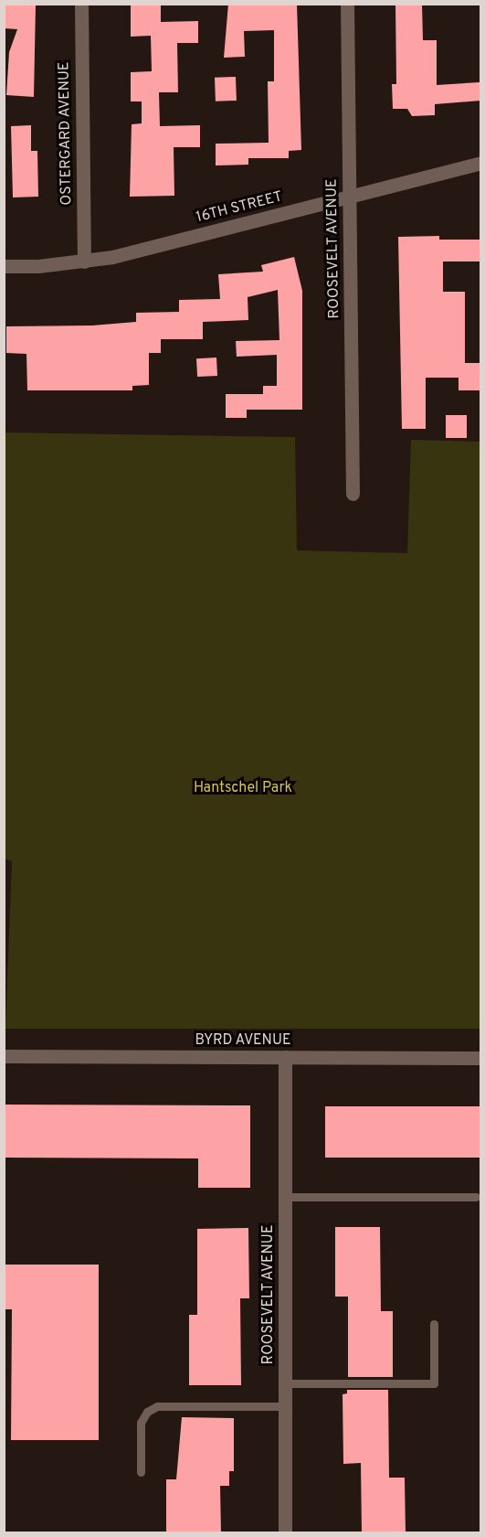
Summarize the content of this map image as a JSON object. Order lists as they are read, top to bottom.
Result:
{
  "streets": {
    "street": [
      "OSTERGARD AVENUE",
      "16TH STREET",
      "ROOSEVELT AVENUE",
      "BYRD AVENUE"
    ]
  },
  "crossings": [
    ["OSTERGARD AVENUE", "16TH STREET"],
    ["16TH STREET", "ROOSEVELT AVENUE"],
    ["ROOSEVELT AVENUE", "BYRD AVENUE"]
  ],
  "parks": ["Hantschel Park"]
}
